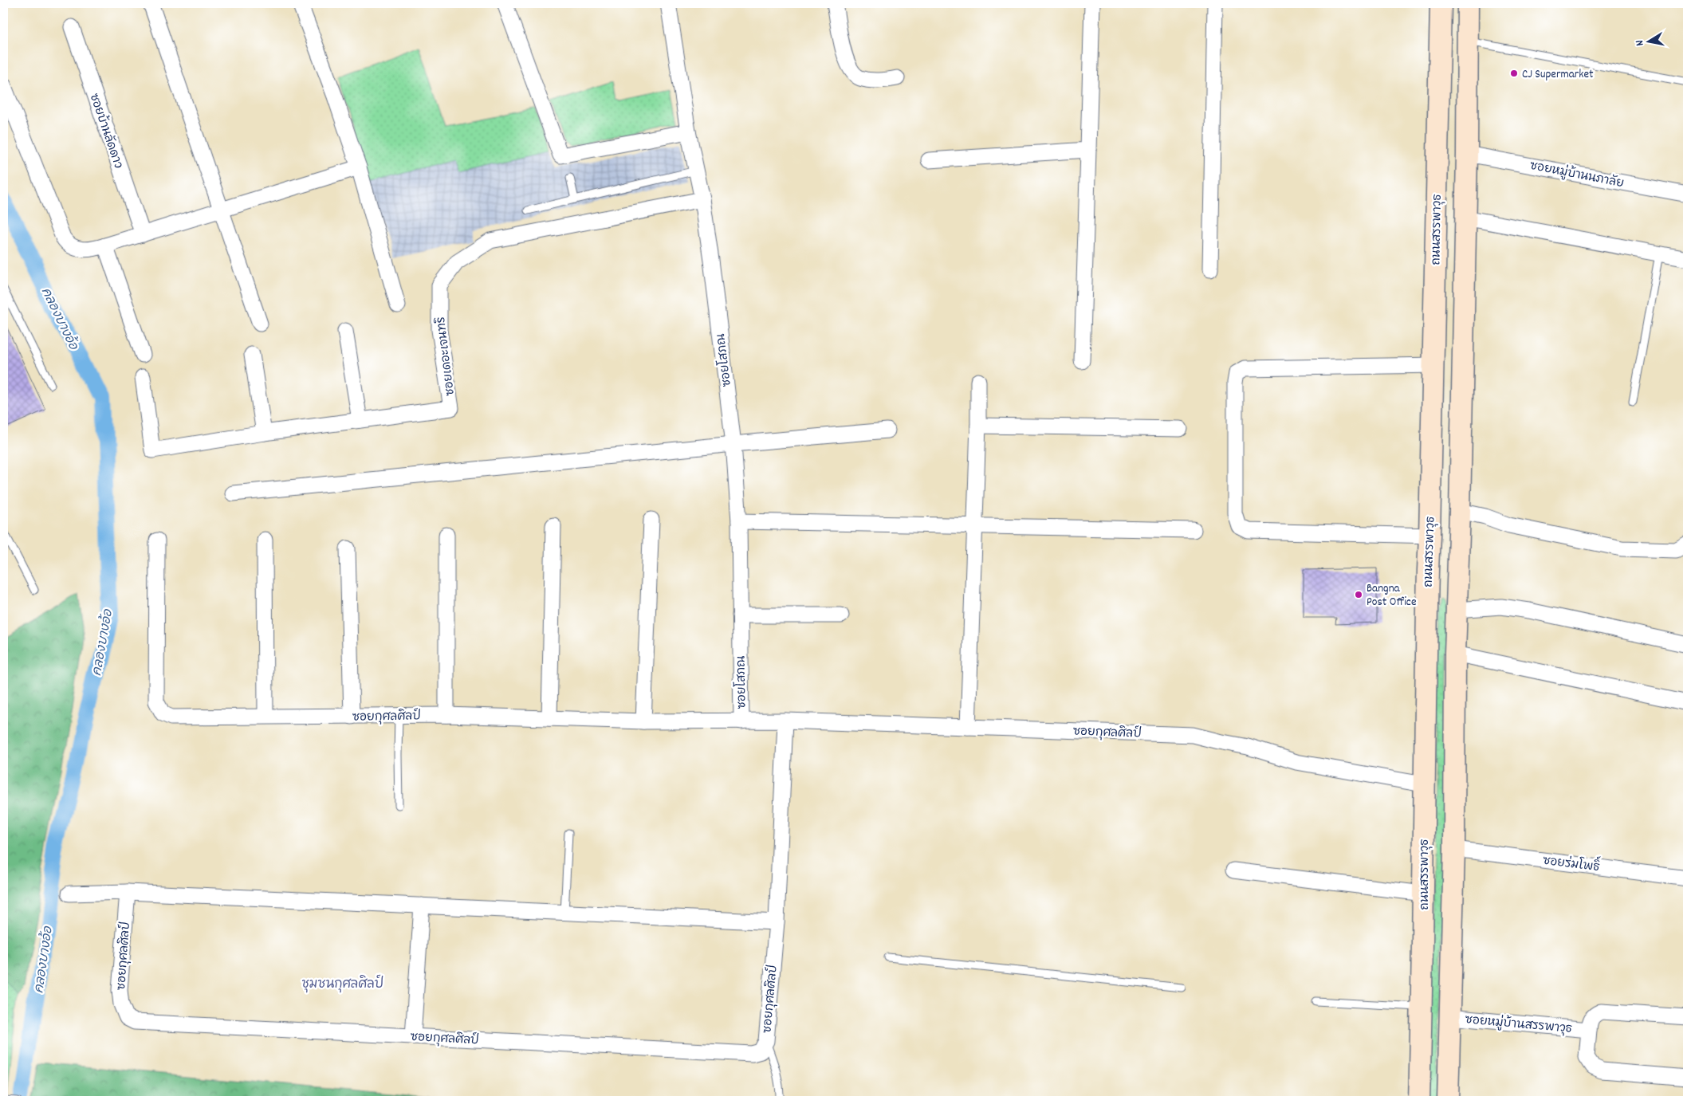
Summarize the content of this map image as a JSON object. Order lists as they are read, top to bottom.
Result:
{
  "streets": {
    "main road": ["ถนนสรรพาวุธ"],
    "street": [
      "ซอยบ้านลัดดาว",
      "ซอยหมู่บ้านนภาลัย",
      "ซอยเดอะเจนทริ",
      "ซอยโสภณ",
      "ซอยกุศลศิลป์",
      "ซอยร่มโพธิ์",
      "ซอยหมู่บ้านสรรพาวุธ"
    ]
  },
  "crossings": [
    ["ถนนสรรพาวุธ", "ซอยกุศลศิลป์"],
    ["ซอยเดอะเจนทริ", "ซอยโสภณ"],
    ["ซอยโสภณ", "ซอยกุศลศิลป์"]
  ],
  "districts": ["ชุมชนกุศลศิลป์"],
  "water": ["คลองบางอ้อ"],
  "places": ["CJ Supermarket", "Bangna Post Office"],
  "north": "left"
}
